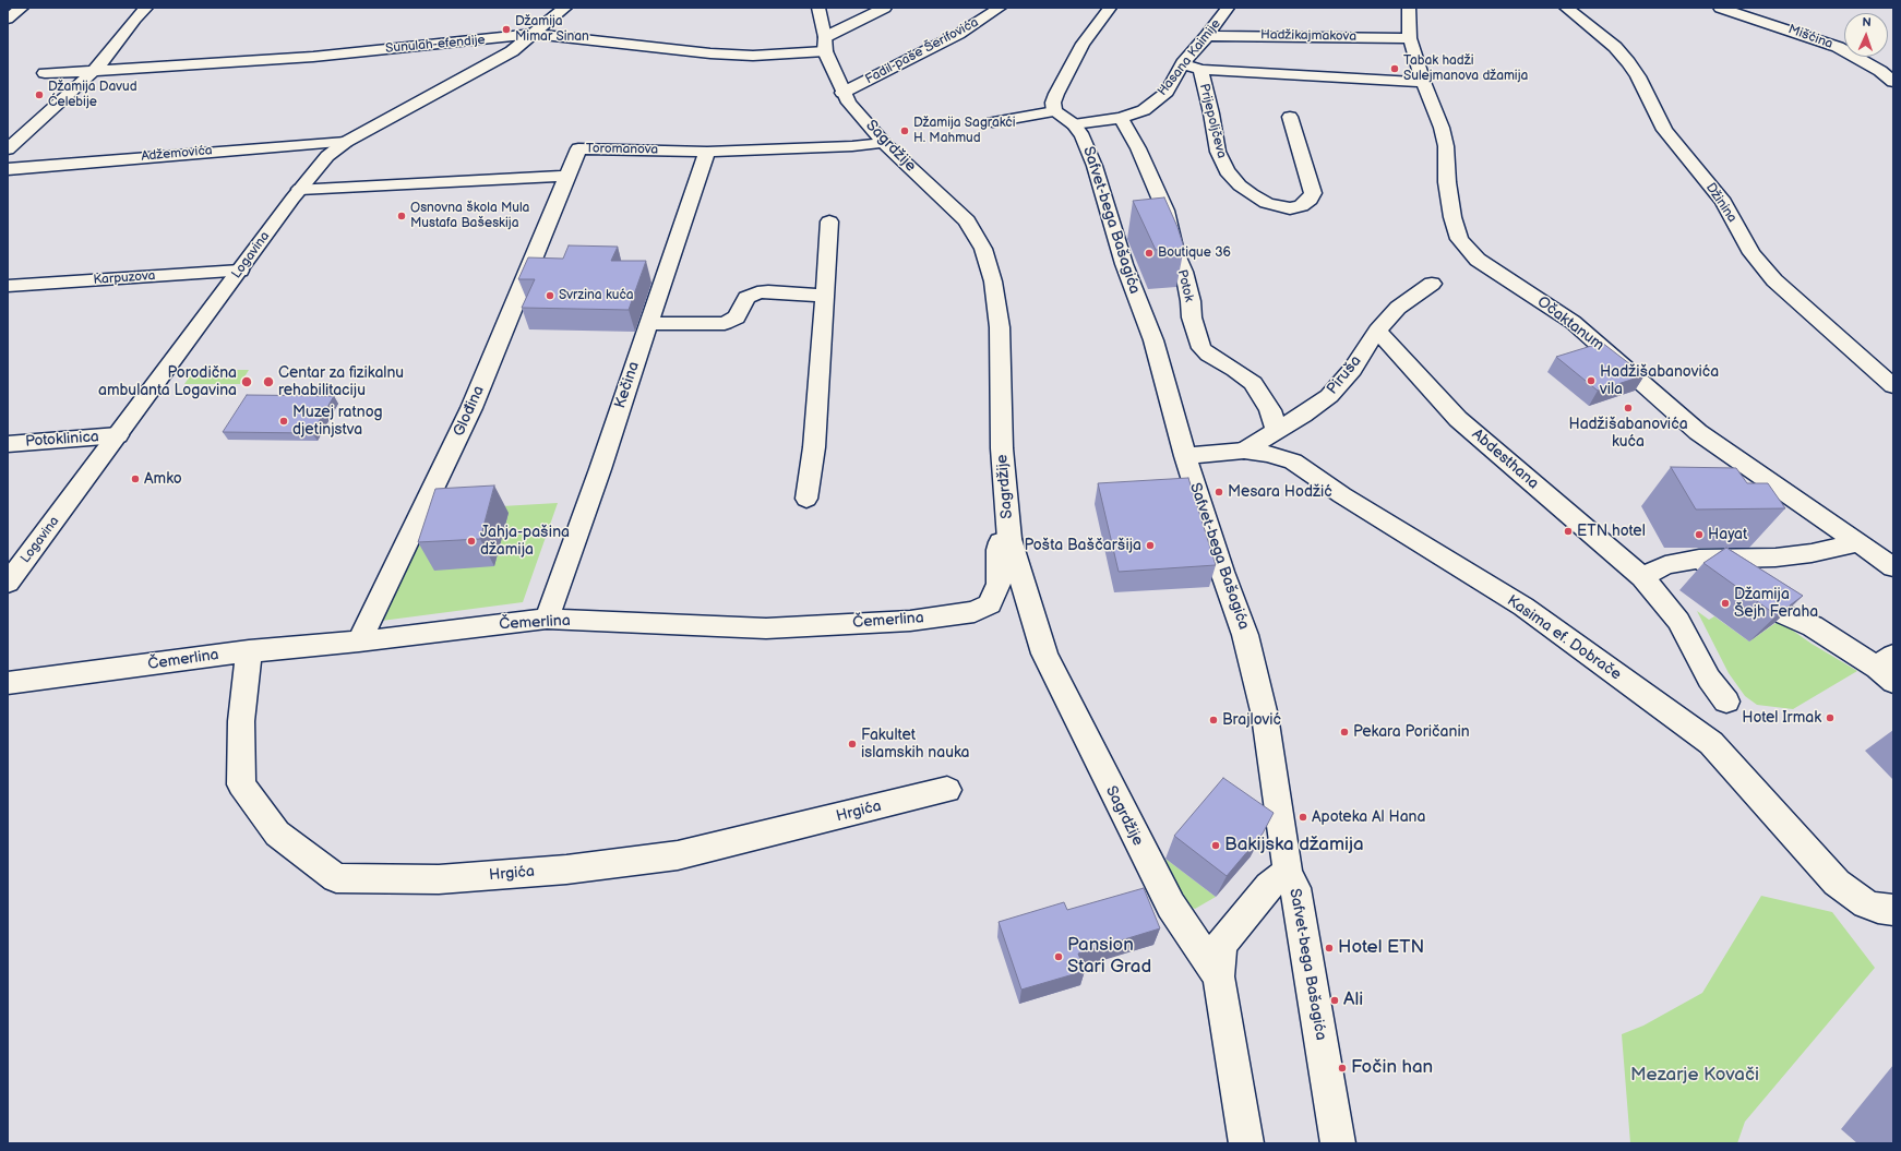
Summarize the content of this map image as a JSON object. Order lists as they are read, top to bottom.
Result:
{
  "streets": {
    "street": [
      "Hadžikajmakova",
      "Mišćina",
      "Sunulah-efendije",
      "Fadil-paše Šerifovića",
      "Hasana Kaimije",
      "Prijepoljčeva",
      "Sagrdžije",
      "Toromanova",
      "Adžemovića",
      "Džinina",
      "Safvet-bega Bašagića",
      "Logavina",
      "Karpuzova",
      "Potok",
      "Očaktanum",
      "Piruša",
      "Kečina",
      "Glođina",
      "Potoklinica",
      "Abdesthana",
      "Čemerlina",
      "Kasima ef. Dobrače",
      "Hrgića"
    ]
  },
  "crossings": [
    ["Hadžikajmakova", "Hasana Kaimije"],
    ["Hadžikajmakova", "Očaktanum"],
    ["Sunulah-efendije", "Sagrdžije"],
    ["Sunulah-efendije", "Logavina"],
    ["Fadil-paše Šerifovića", "Sagrdžije"],
    ["Hasana Kaimije", "Prijepoljčeva"],
    ["Hasana Kaimije", "Safvet-bega Bašagića"],
    ["Hasana Kaimije", "Potok"],
    ["Prijepoljčeva", "Očaktanum"],
    ["Sagrdžije", "Toromanova"],
    ["Sagrdžije", "Safvet-bega Bašagića"],
    ["Sagrdžije", "Čemerlina"],
    ["Toromanova", "Kečina"],
    ["Toromanova", "Glođina"],
    ["Adžemovića", "Logavina"],
    ["Safvet-bega Bašagića", "Kasima ef. Dobrače"],
    ["Logavina", "Karpuzova"],
    ["Logavina", "Potoklinica"],
    ["Potok", "Piruša"],
    ["Piruša", "Abdesthana"],
    ["Piruša", "Kasima ef. Dobrače"],
    ["Kečina", "Čemerlina"],
    ["Glođina", "Čemerlina"],
    ["Čemerlina", "Hrgića"]
  ],
  "parks": ["Mezarje Kovači"],
  "places": [
    "Džamija Mimar Sinan",
    "Tabak hadži Sulejmanova džamija",
    "Džamija Davud Ćelebije",
    "Džamija Sagrakći H. Mahmud",
    "Osnovna škola Mula Mustafa Bašeskija",
    "Boutique 36",
    "Svrzina kuća",
    "Hadžišabanovića vila",
    "Porodična ambulanta Logavina",
    "Centar za fizikalnu rehabilitaciju",
    "Hadžišabanovića kuća",
    "Muzej ratnog djetinjstva",
    "Amko",
    "Mesara Hodžić",
    "ETN hotel",
    "Hayat",
    "Jahja-pašina džamija",
    "Pošta Baščaršija",
    "Džamija Šejh Feraha",
    "Hotel Irmak",
    "Brajlović",
    "Pekara Poričanin",
    "Fakultet islamskih nauka",
    "Apoteka Al Hana",
    "Bakijska džamija",
    "Hotel ETN",
    "Pansion Stari Grad",
    "Ali",
    "Fočin han"
  ],
  "north": "top"
}
